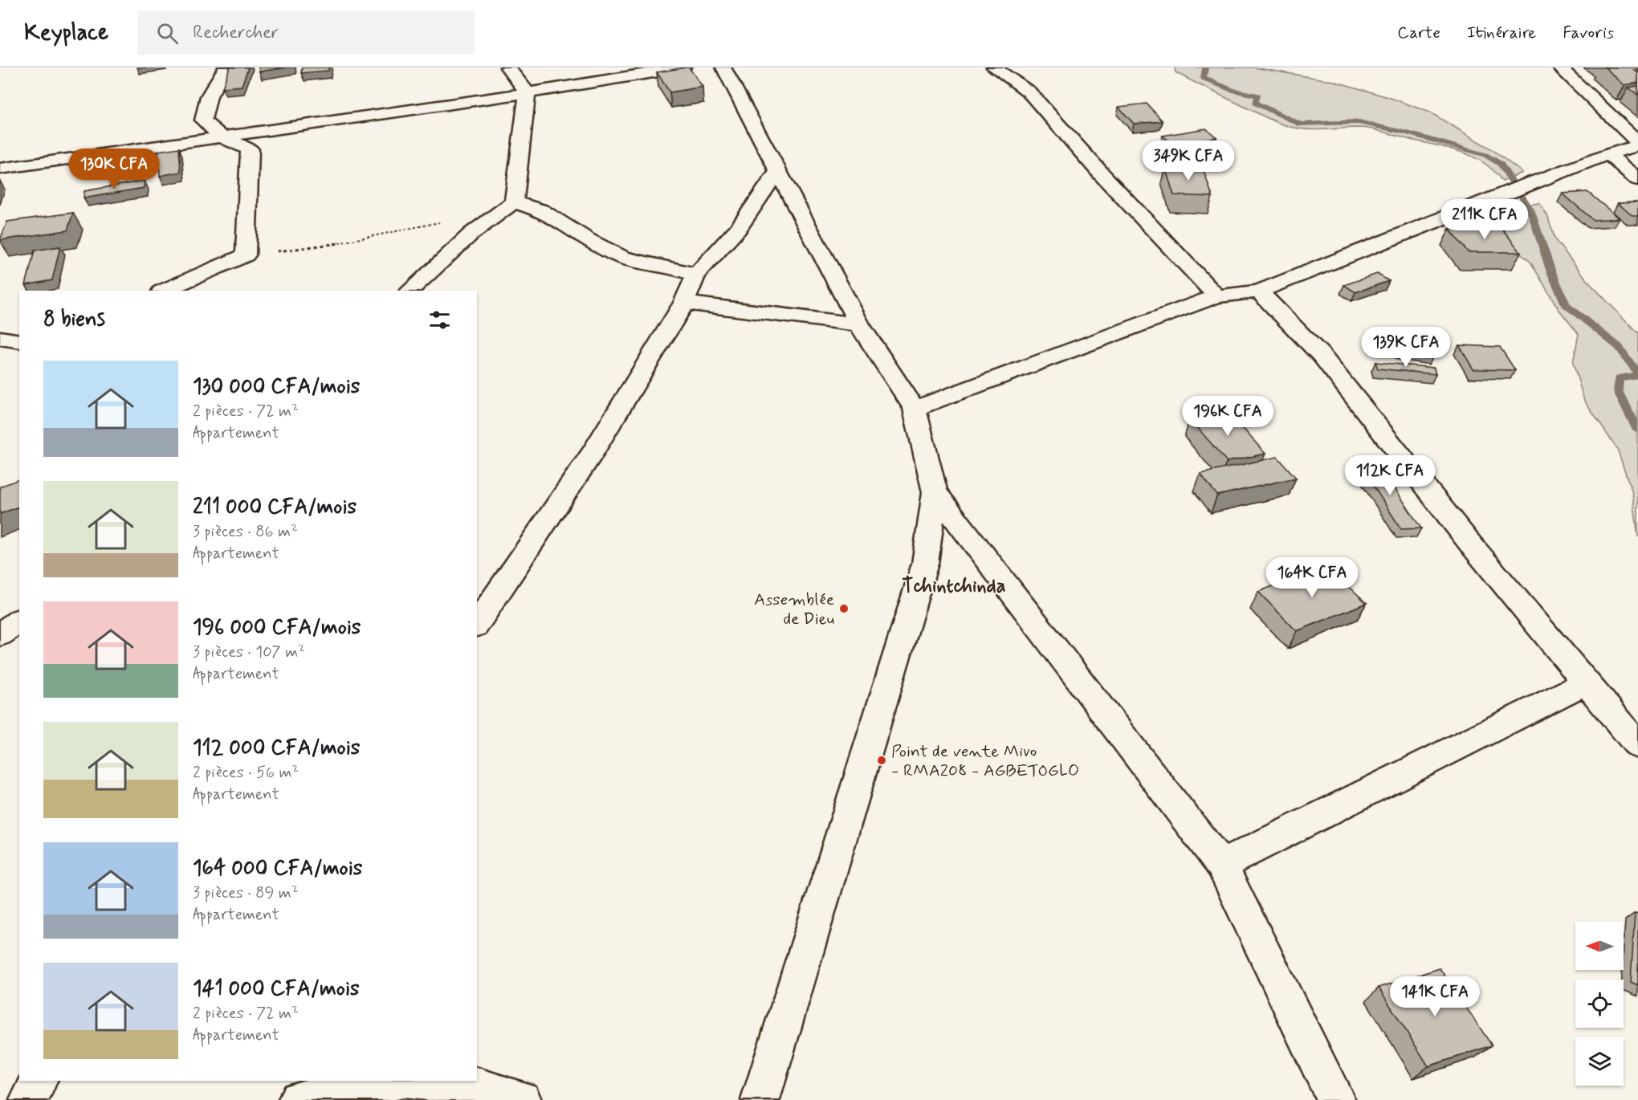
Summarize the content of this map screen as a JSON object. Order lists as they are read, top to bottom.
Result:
{
  "districts": ["Tchintchinda"],
  "places": ["Assemblée de Dieu", "Point de vente Mivo - RMA208 - AGBETOGLO"],
  "north": "left",
  "page": {
    "header": "Keyplace",
    "search": "Rechercher",
    "nav": ["Carte", "Itinéraire", "Favoris"],
    "price": [
      "349K CFA",
      "130K CFA",
      "211K CFA",
      "139K CFA",
      "196K CFA",
      "112K CFA",
      "164K CFA",
      "141K CFA"
    ],
    "heading": "8 biens",
    "list": [
      {
        "name": "130 000 CFA/mois",
        "note": "2 pièces · 72 m² · Appartement"
      },
      {
        "name": "211 000 CFA/mois",
        "note": "3 pièces · 86 m² · Appartement"
      },
      {
        "name": "196 000 CFA/mois",
        "note": "3 pièces · 107 m² · Appartement"
      },
      {
        "name": "112 000 CFA/mois",
        "note": "2 pièces · 56 m² · Appartement"
      },
      {
        "name": "164 000 CFA/mois",
        "note": "3 pièces · 89 m² · Appartement"
      },
      {
        "name": "141 000 CFA/mois",
        "note": "2 pièces · 72 m² · Appartement"
      }
    ]
  }
}
